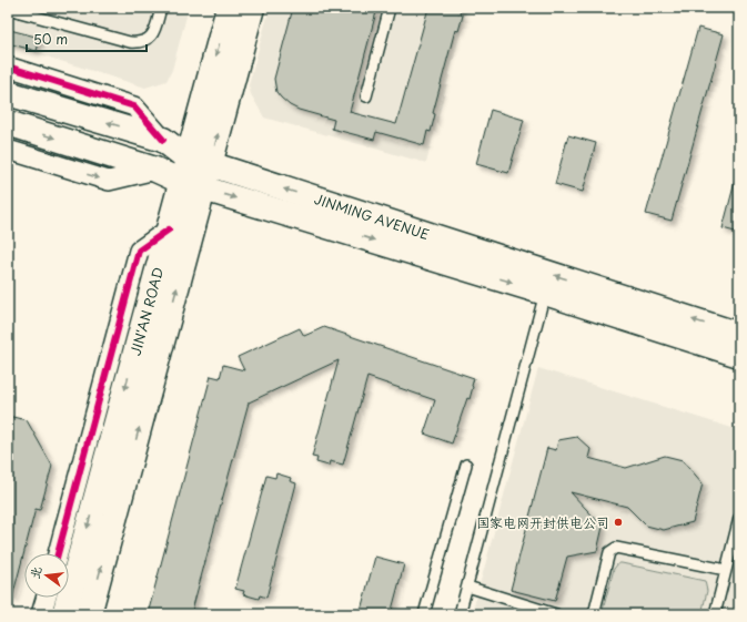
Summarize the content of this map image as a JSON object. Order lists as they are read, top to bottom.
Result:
{
  "streets": {
    "main road": ["JINMING AVENUE", "JIN'AN ROAD"]
  },
  "crossings": [
    ["JINMING AVENUE", "JIN'AN ROAD"]
  ],
  "places": ["国家电网开封供电公司"],
  "scale_bar": "50 m",
  "north": "left"
}
